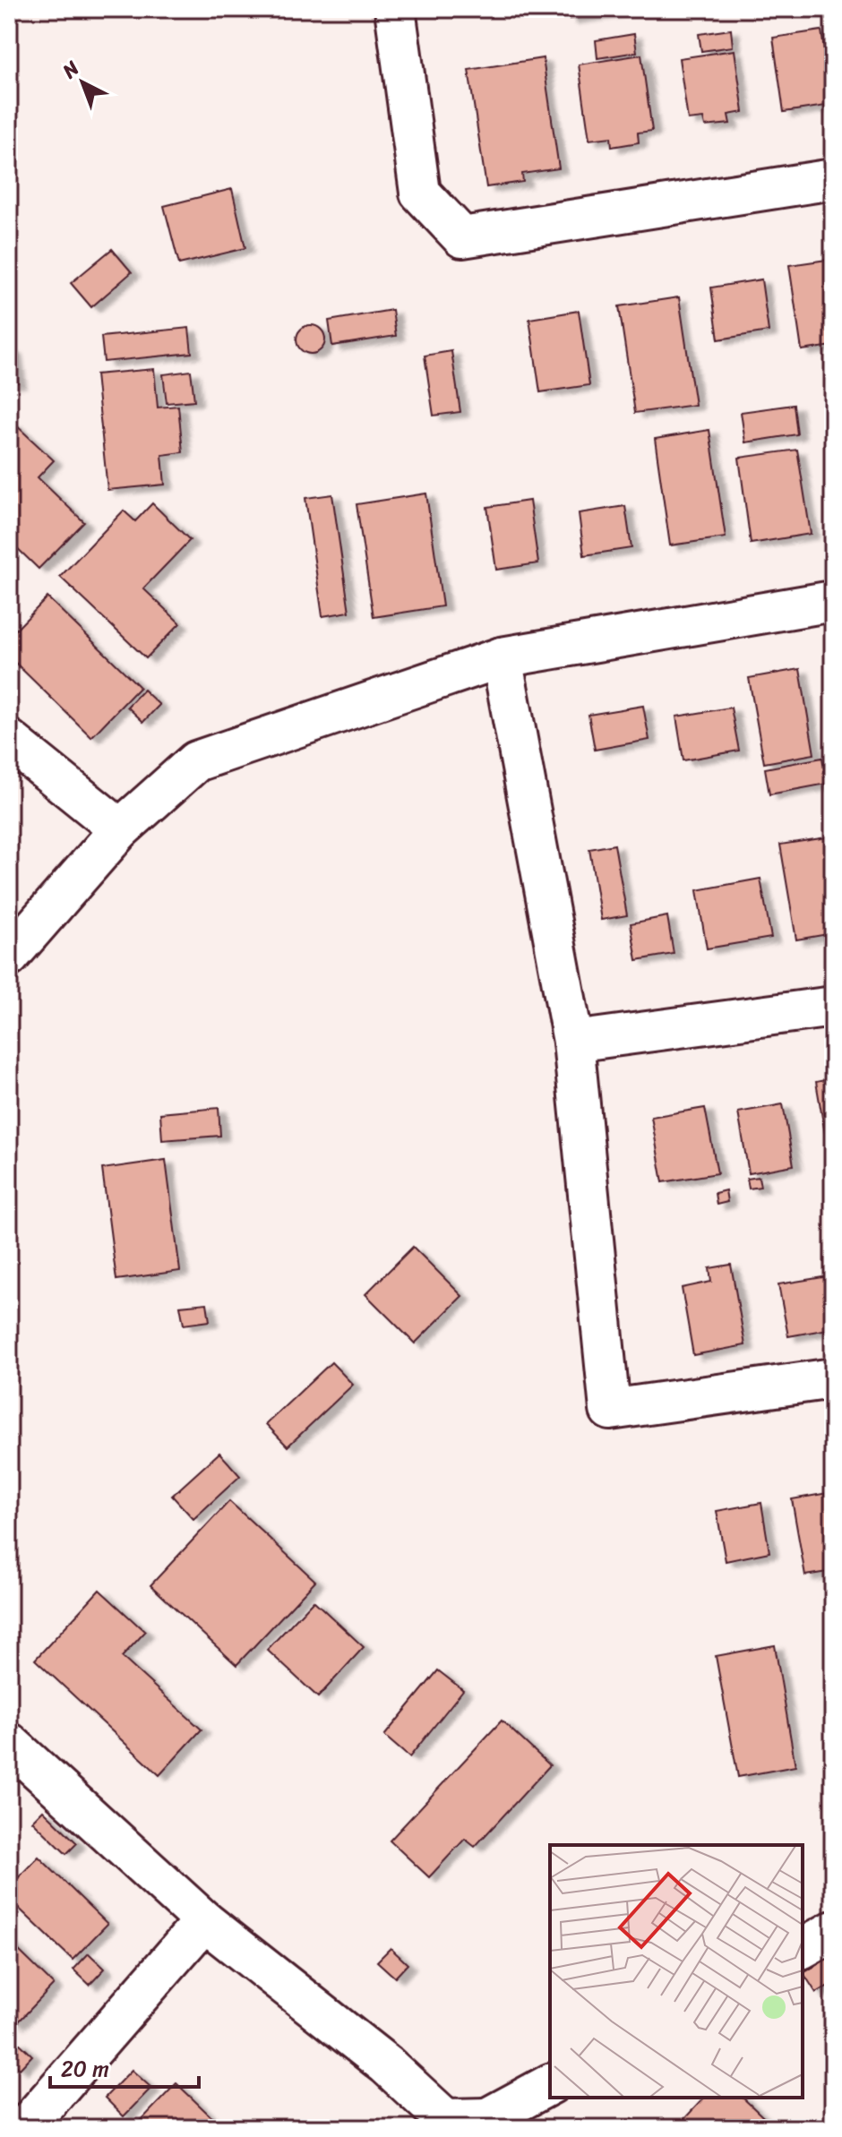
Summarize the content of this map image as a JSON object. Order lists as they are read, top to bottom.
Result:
{
  "scale_bar": "20 m",
  "north": "top left"
}
